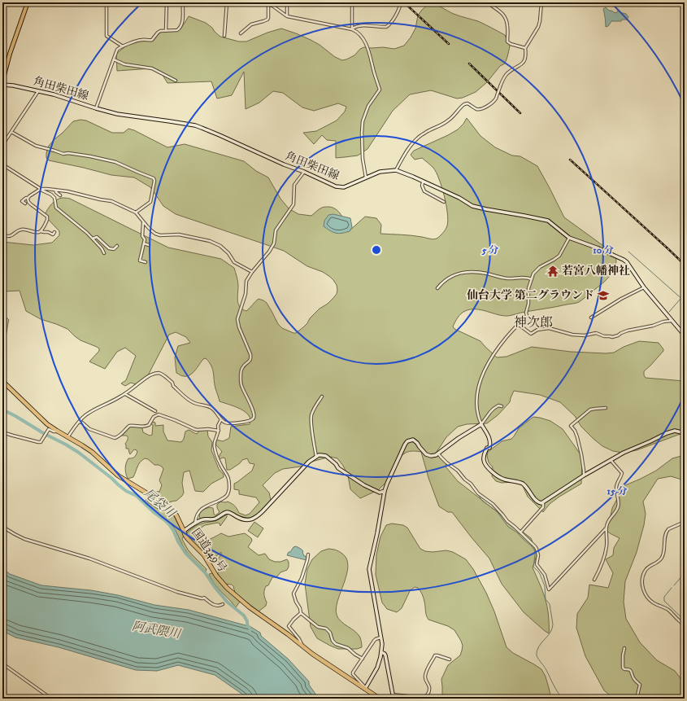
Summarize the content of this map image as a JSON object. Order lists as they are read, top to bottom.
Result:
{
  "streets": {
    "highway": ["国道349号"],
    "street": ["角田柴田線"]
  },
  "districts": ["神次郎"],
  "water": ["尾袋川", "阿武隈川"],
  "places": {
    "temple": ["若宮八幡神社"],
    "school or university": ["仙台大学 第二グラウンド"]
  },
  "rings": ["5 分", "10 分", "15 分"]
}
